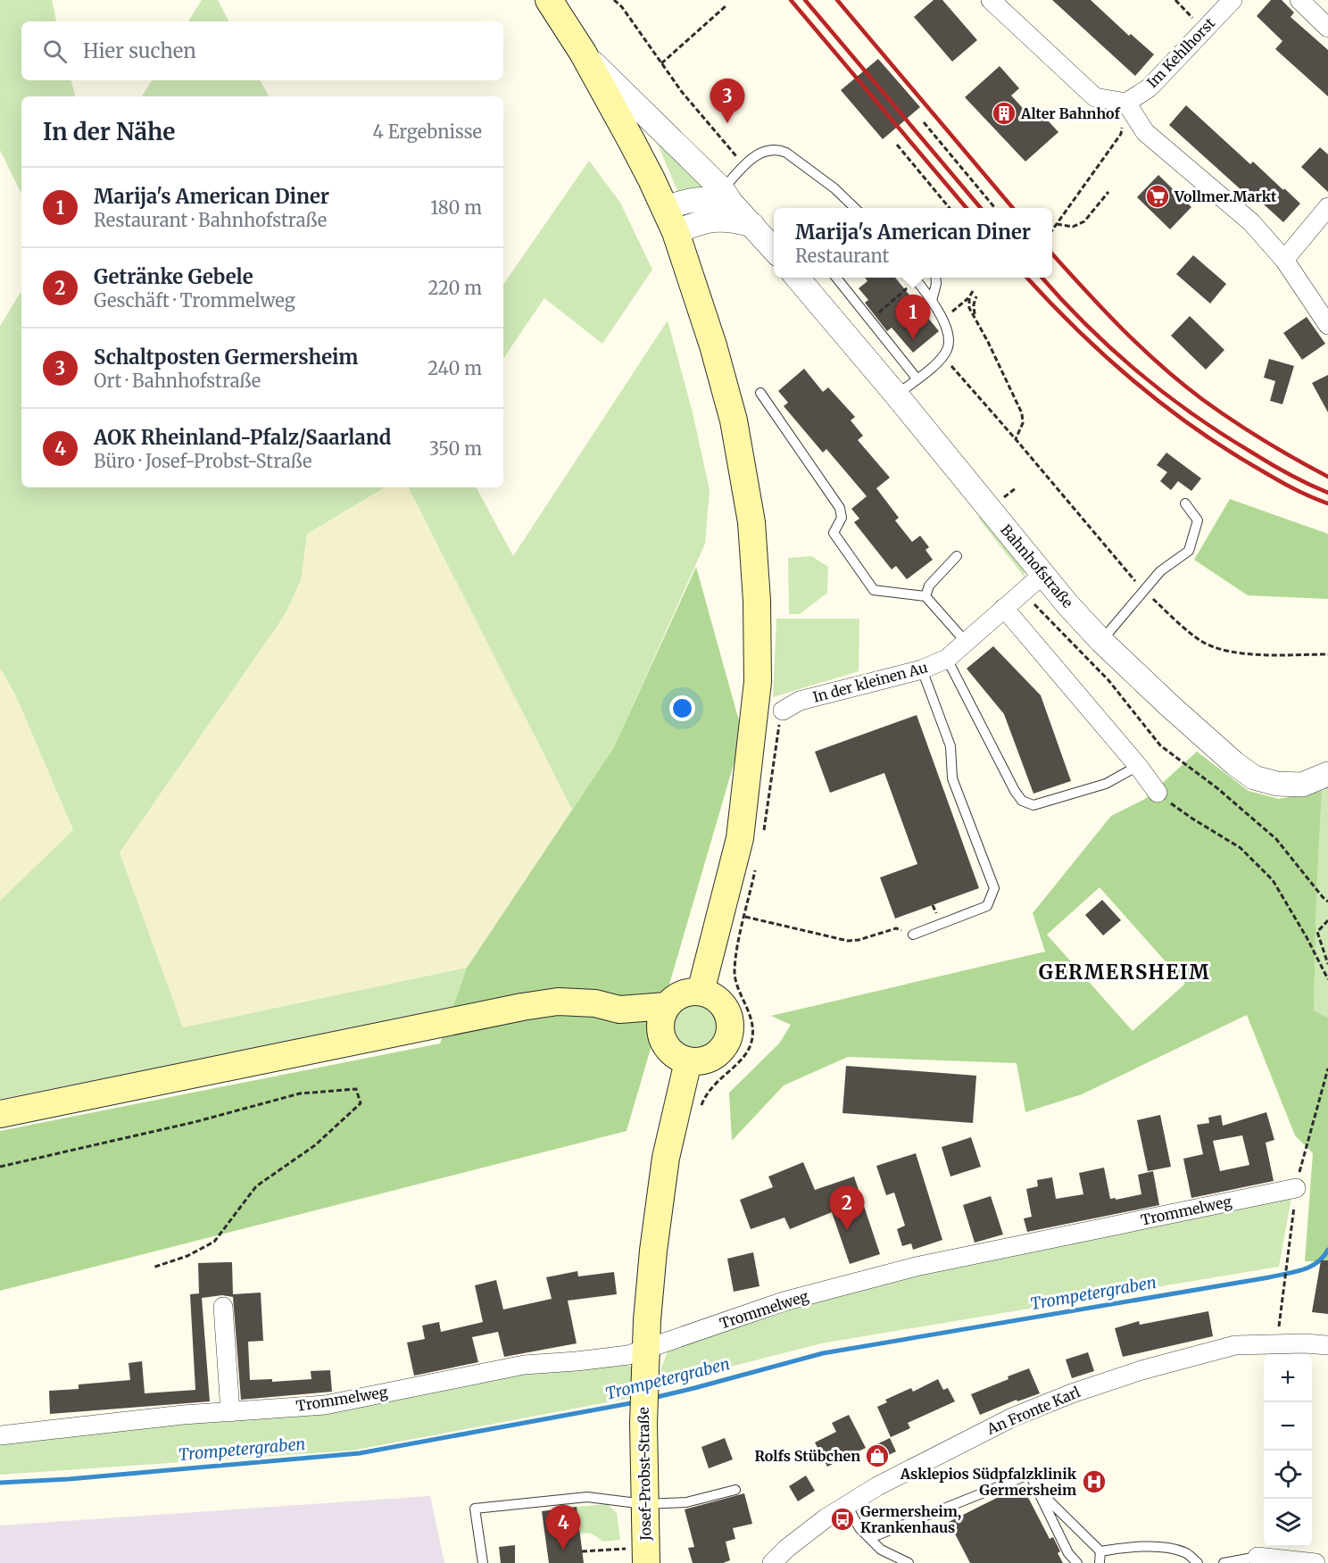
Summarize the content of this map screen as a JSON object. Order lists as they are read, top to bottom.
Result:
{
  "streets": {
    "main road": ["Josef-Probst-Straße"],
    "street": [
      "Im Kehlhorst",
      "Bahnhofstraße",
      "In der kleinen Au",
      "Trommelweg",
      "An Fronte Karl"
    ]
  },
  "crossings": [
    ["Bahnhofstraße", "In der kleinen Au"],
    ["Trommelweg", "Josef-Probst-Straße"]
  ],
  "districts": ["GERMERSHEIM"],
  "water": ["Trompetergraben"],
  "places": {
    "building": ["Alter Bahnhof"],
    "supermarket": ["Vollmer.Markt"],
    "shop": ["Rolfs Stübchen"],
    "hospital": ["Asklepios Südpfalzklinik Germersheim"],
    "bus stop": ["Germersheim, Krankenhaus"]
  },
  "page": {
    "search": "Hier suchen",
    "pins": [
      "3",
      "1",
      "2",
      "4"
    ],
    "heading": ["In der Nähe", "4 Ergebnisse"],
    "list": [
      {
        "mark": "1",
        "name": "Marija's American Diner",
        "note": "Restaurant · Bahnhofstraße",
        "value": "180 m"
      },
      {
        "mark": "2",
        "name": "Getränke Gebele",
        "note": "Geschäft · Trommelweg",
        "value": "220 m"
      },
      {
        "mark": "3",
        "name": "Schaltposten Germersheim",
        "note": "Ort · Bahnhofstraße",
        "value": "240 m"
      },
      {
        "mark": "4",
        "name": "AOK Rheinland-Pfalz/Saarland",
        "note": "Büro · Josef-Probst-Straße",
        "value": "350 m"
      }
    ],
    "popup": ["Marija's American Diner", "Restaurant"],
    "map_buttons": ["+", "−"]
  }
}
